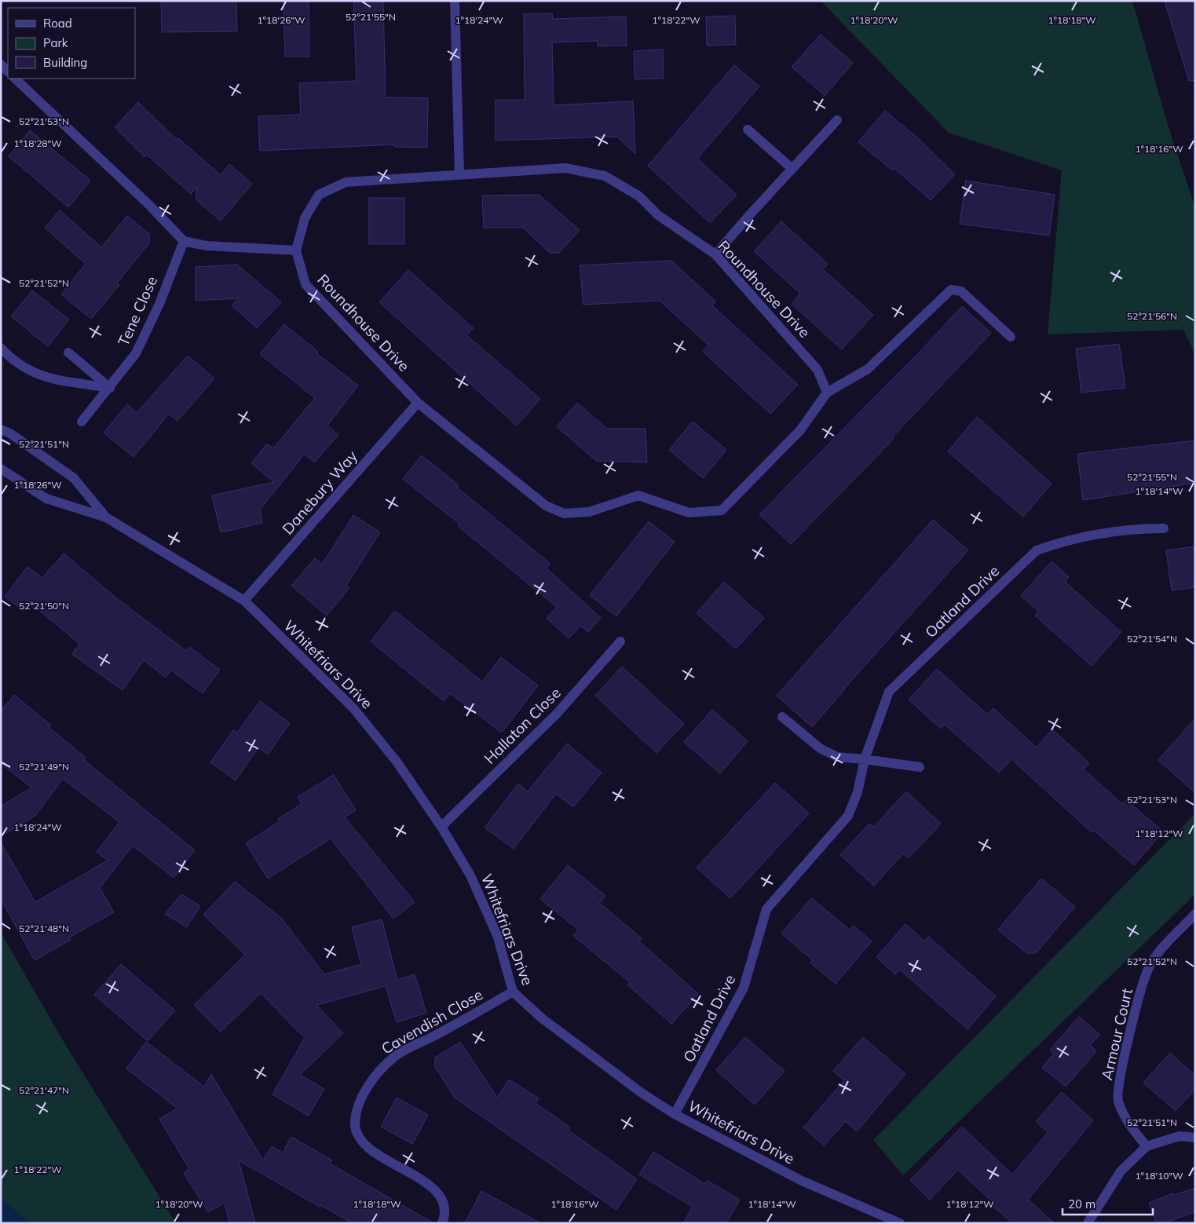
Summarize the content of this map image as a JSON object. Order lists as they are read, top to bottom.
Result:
{
  "streets": {
    "street": [
      "Roundhouse Drive",
      "Tene Close",
      "Danebury Way",
      "Oatland Drive",
      "Whitefriars Drive",
      "Hallaton Close",
      "Cavendish Close",
      "Armour Court"
    ]
  },
  "crossings": [
    ["Roundhouse Drive", "Danebury Way"],
    ["Danebury Way", "Whitefriars Drive"],
    ["Oatland Drive", "Whitefriars Drive"],
    ["Whitefriars Drive", "Hallaton Close"],
    ["Whitefriars Drive", "Cavendish Close"]
  ],
  "legend": ["Road", "Park", "Building"],
  "scale_bar": "20 m",
  "coordinates": [
    "52°21'55\"N",
    "1°18'26\"W",
    "1°18'20\"W",
    "1°18'18\"W",
    "1°18'24\"W",
    "1°18'22\"W",
    "52°21'53\"N",
    "1°18'28\"W",
    "1°18'16\"W",
    "52°21'52\"N",
    "52°21'56\"N",
    "52°21'51\"N",
    "1°18'14\"W",
    "52°21'50\"N",
    "52°21'54\"N",
    "52°21'49\"N",
    "1°18'12\"W",
    "52°21'48\"N",
    "52°21'47\"N",
    "1°18'10\"W"
  ]
}
